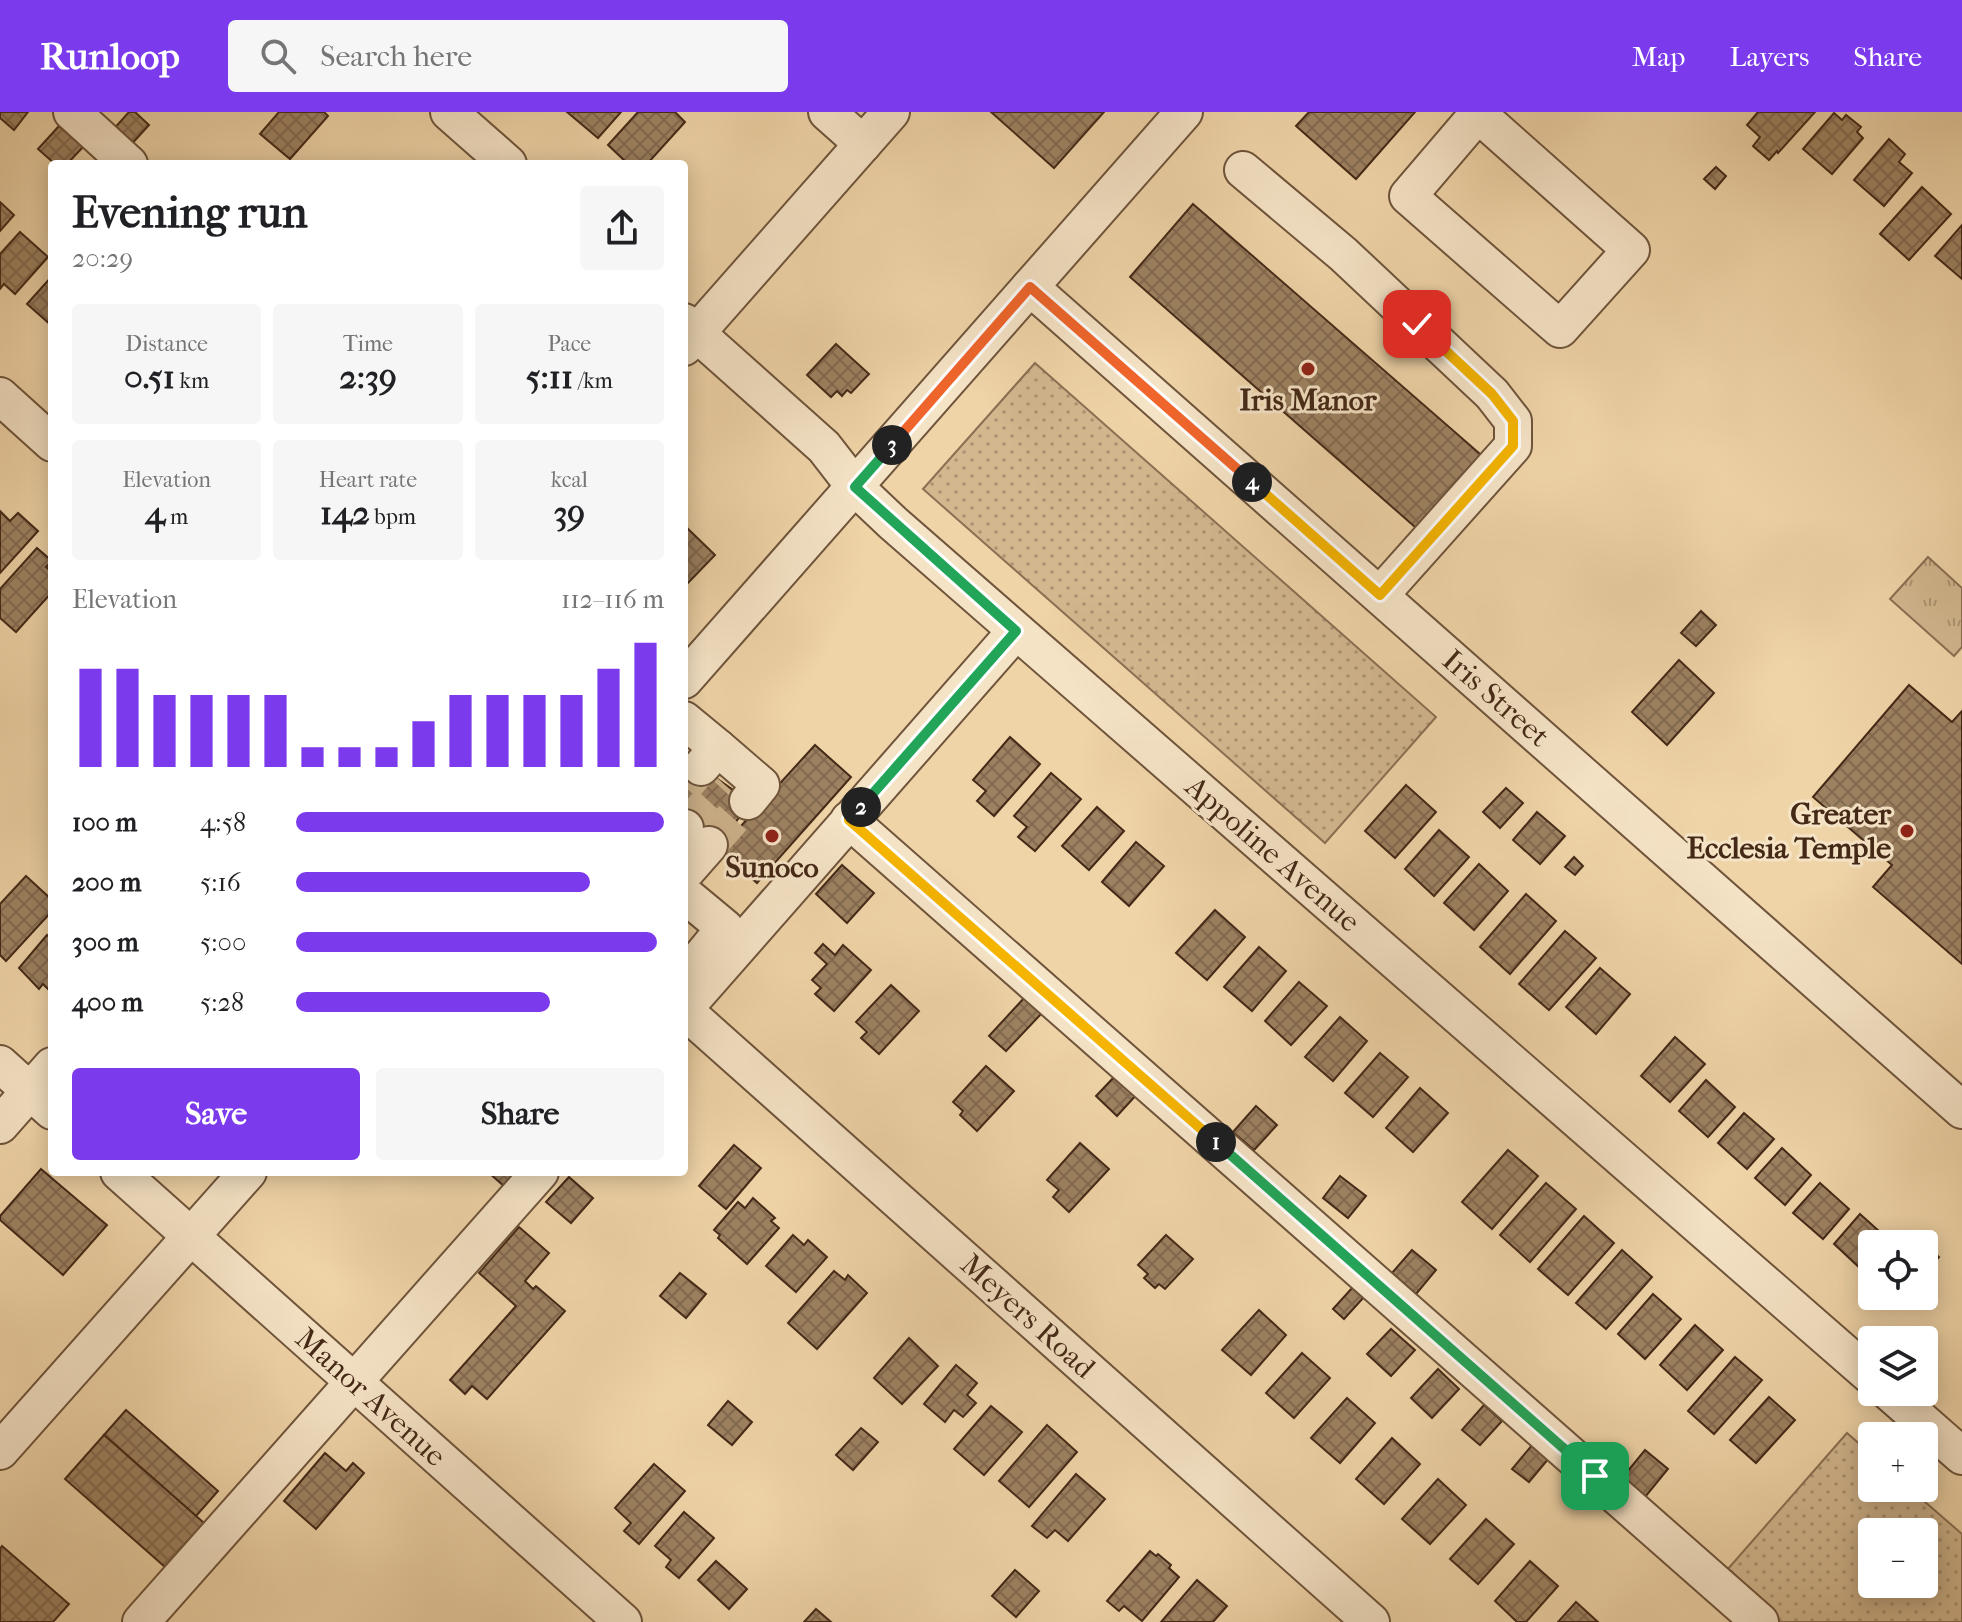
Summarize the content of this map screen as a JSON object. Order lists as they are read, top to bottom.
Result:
{
  "streets": {
    "street": [
      "Iris Street",
      "Appoline Avenue",
      "Meyers Road",
      "Manor Avenue"
    ]
  },
  "places": ["Iris Manor", "Greater Ecclesia Temple", "Sunoco"],
  "page": {
    "header": "Runloop",
    "search": "Search here",
    "nav": ["Map", "Layers", "Share"],
    "heading": ["Evening run", "20:29"],
    "stats": [
      ["Distance", "0.51 km"],
      ["Time", "2:39"],
      ["Pace", "5:11 /km"],
      ["Elevation", "4 m"],
      ["Heart rate", "142 bpm"],
      ["kcal", "39"]
    ],
    "pins": [
      "3",
      "4",
      "2",
      "1"
    ],
    "chart": ["Elevation", "112–116 m"],
    "list": [
      {
        "name": "100 m",
        "note": "4:58"
      },
      {
        "name": "200 m",
        "note": "5:16"
      },
      {
        "name": "300 m",
        "note": "5:00"
      },
      {
        "name": "400 m",
        "note": "5:28"
      }
    ],
    "buttons": ["Save", "Share"],
    "map_buttons": ["+", "−"]
  }
}
